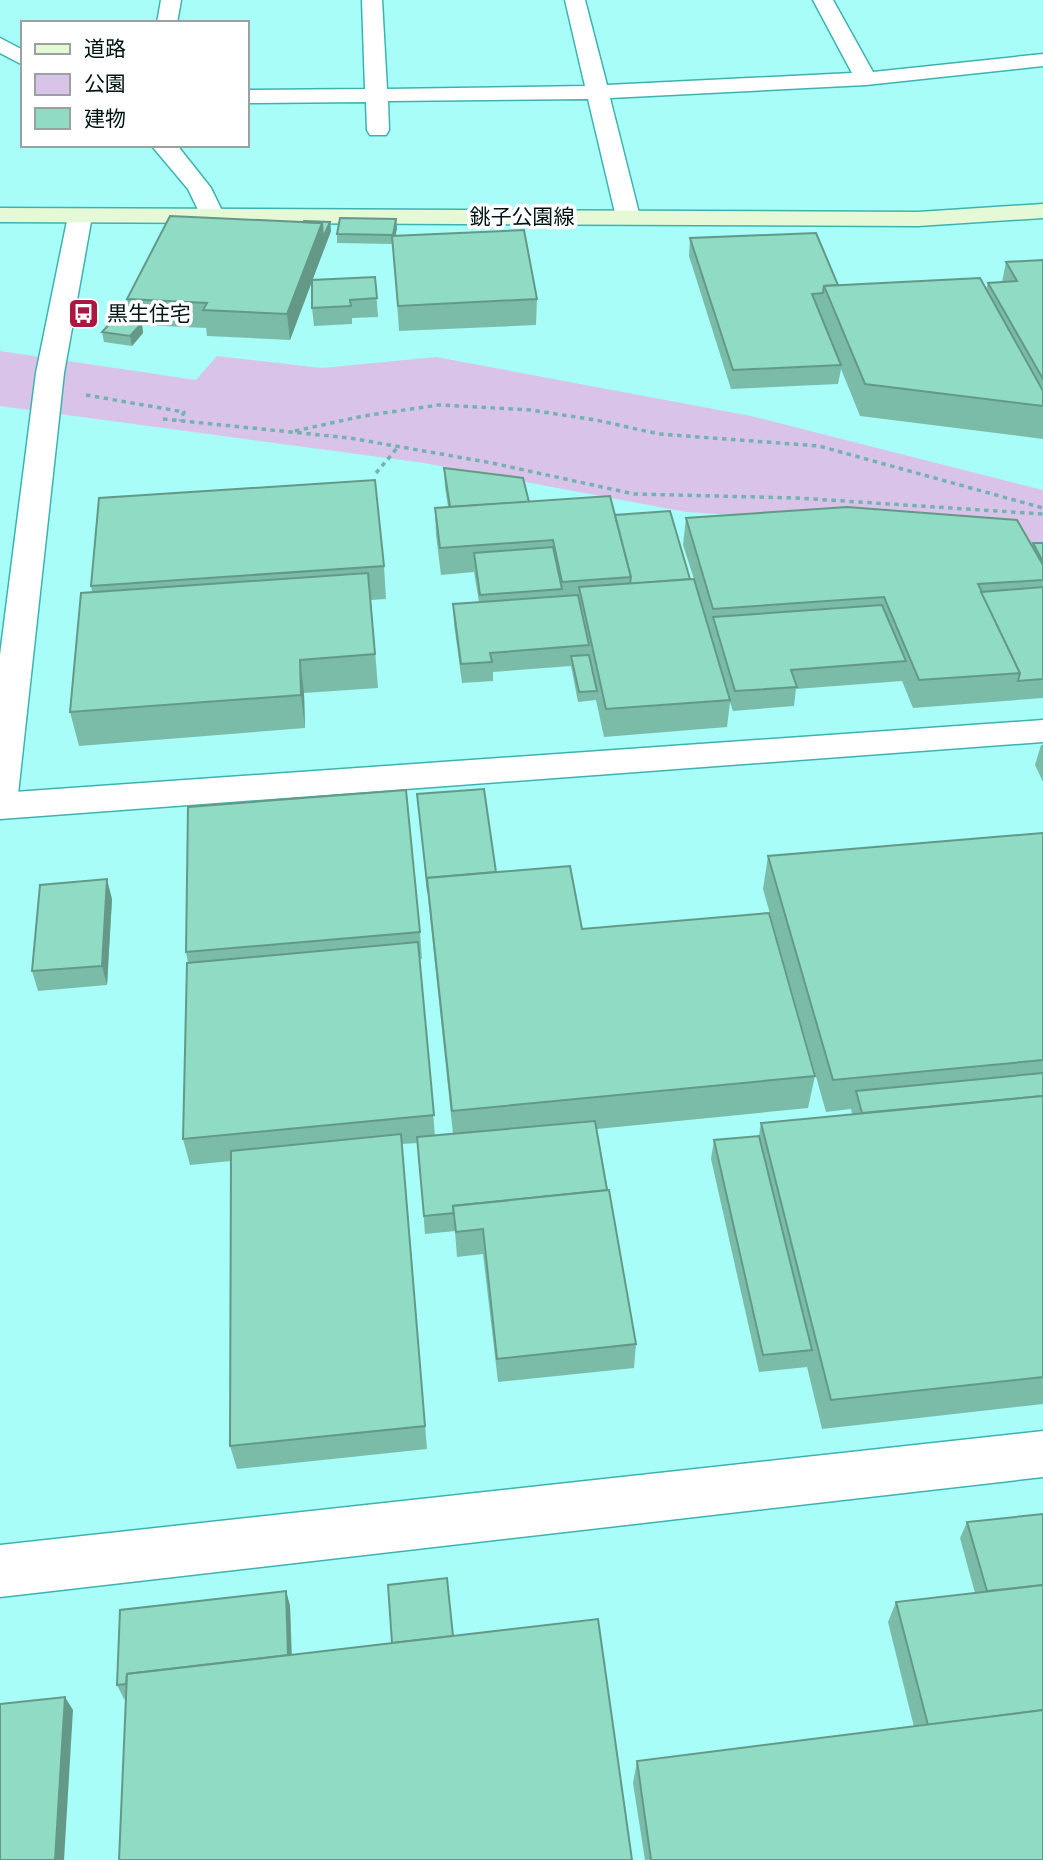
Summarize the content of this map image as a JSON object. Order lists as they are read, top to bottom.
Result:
{
  "streets": {
    "main road": ["銚子公園線"]
  },
  "places": {
    "bus stop": ["黒生住宅"]
  },
  "legend": ["道路", "公園", "建物"]
}
